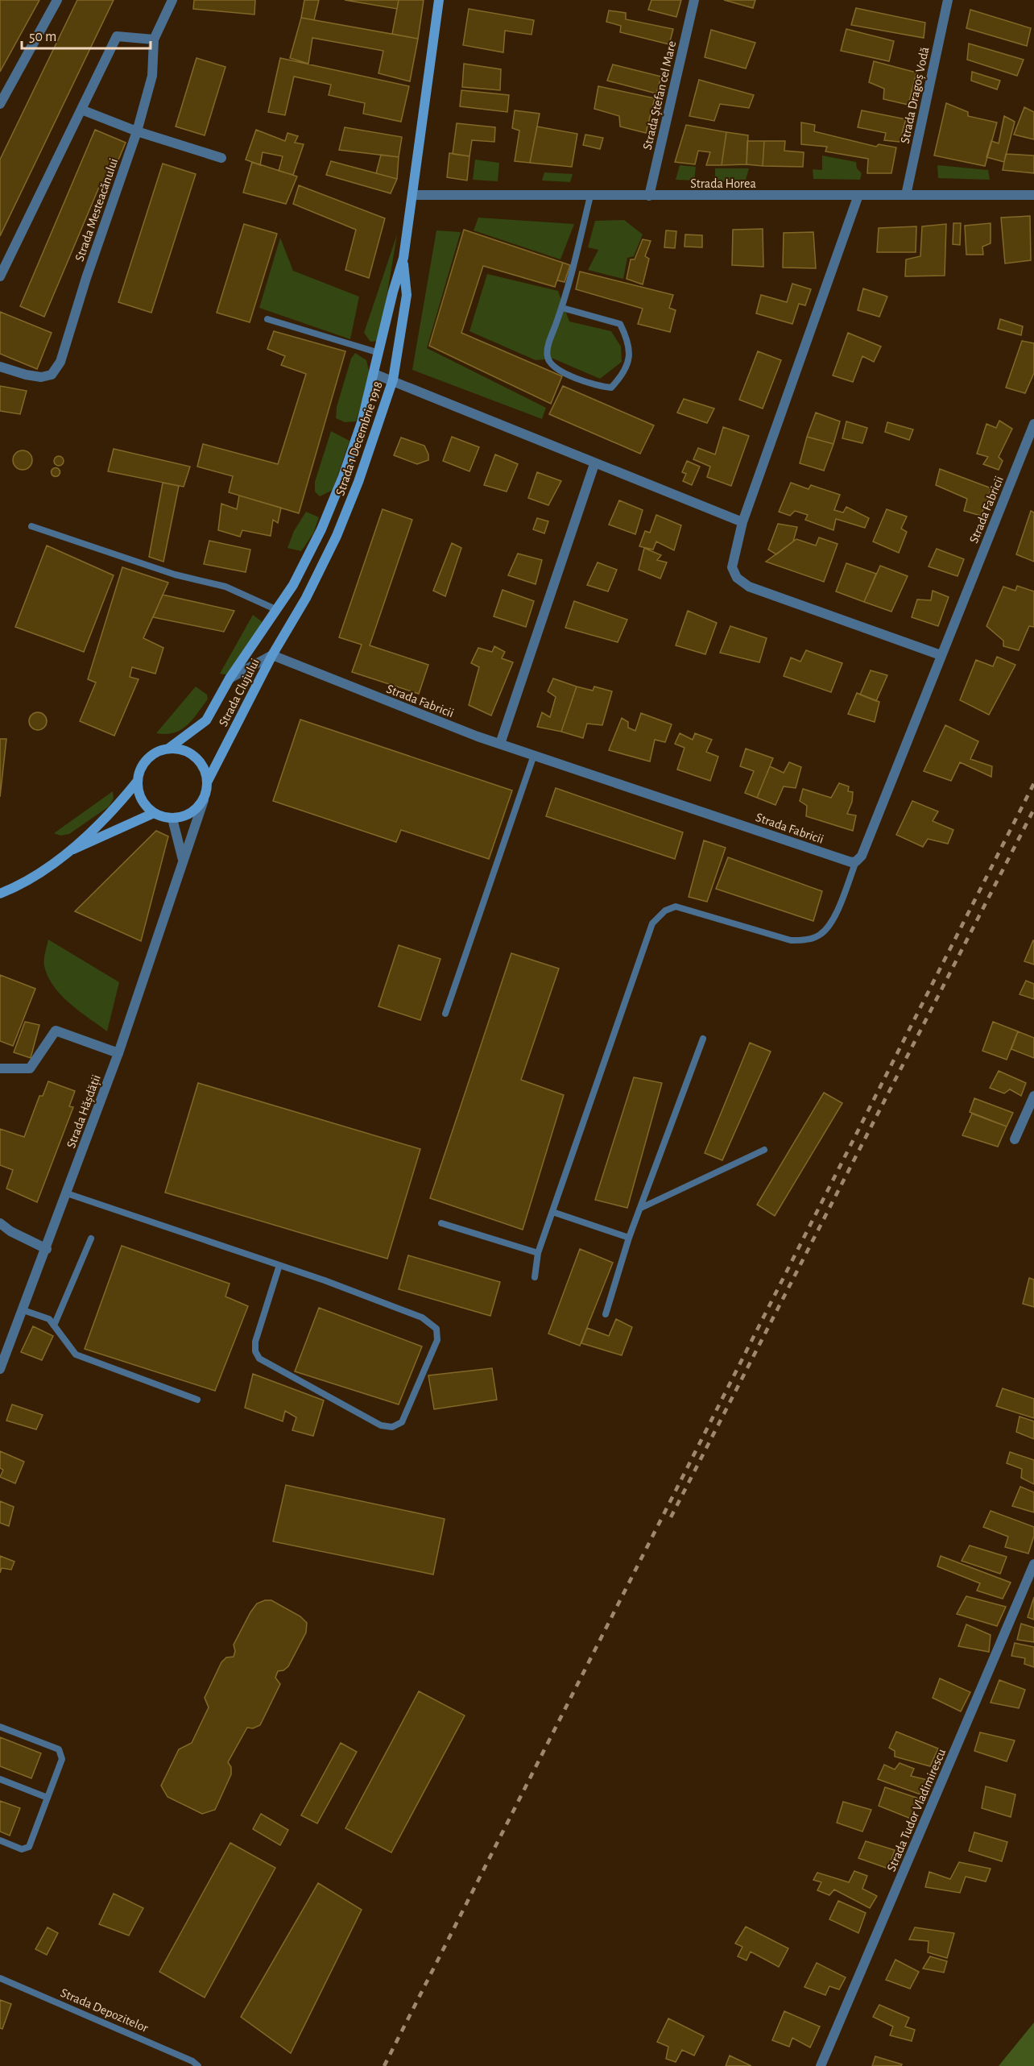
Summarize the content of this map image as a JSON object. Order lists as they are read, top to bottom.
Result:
{
  "streets": {
    "main road": ["Strada 1 Decembrie 1918", "Strada Clujului"],
    "street": [
      "Strada Ștefan cel Mare",
      "Strada Dragoș Vodă",
      "Strada Horea",
      "Strada Mesteacănului",
      "Strada Fabricii",
      "Strada Hășdății",
      "Strada Tudor Vladimirescu"
    ],
    "lane": ["Strada Depozitelor"]
  },
  "crossings": [
    ["Strada Ștefan cel Mare", "Strada Horea"],
    ["Strada Dragoș Vodă", "Strada Horea"],
    ["Strada Horea", "Strada 1 Decembrie 1918"],
    ["Strada 1 Decembrie 1918", "Strada Clujului"],
    ["Strada Fabricii", "Strada Clujului"],
    ["Strada Clujului", "Strada Hășdății"]
  ],
  "scale_bar": "50 m"
}
